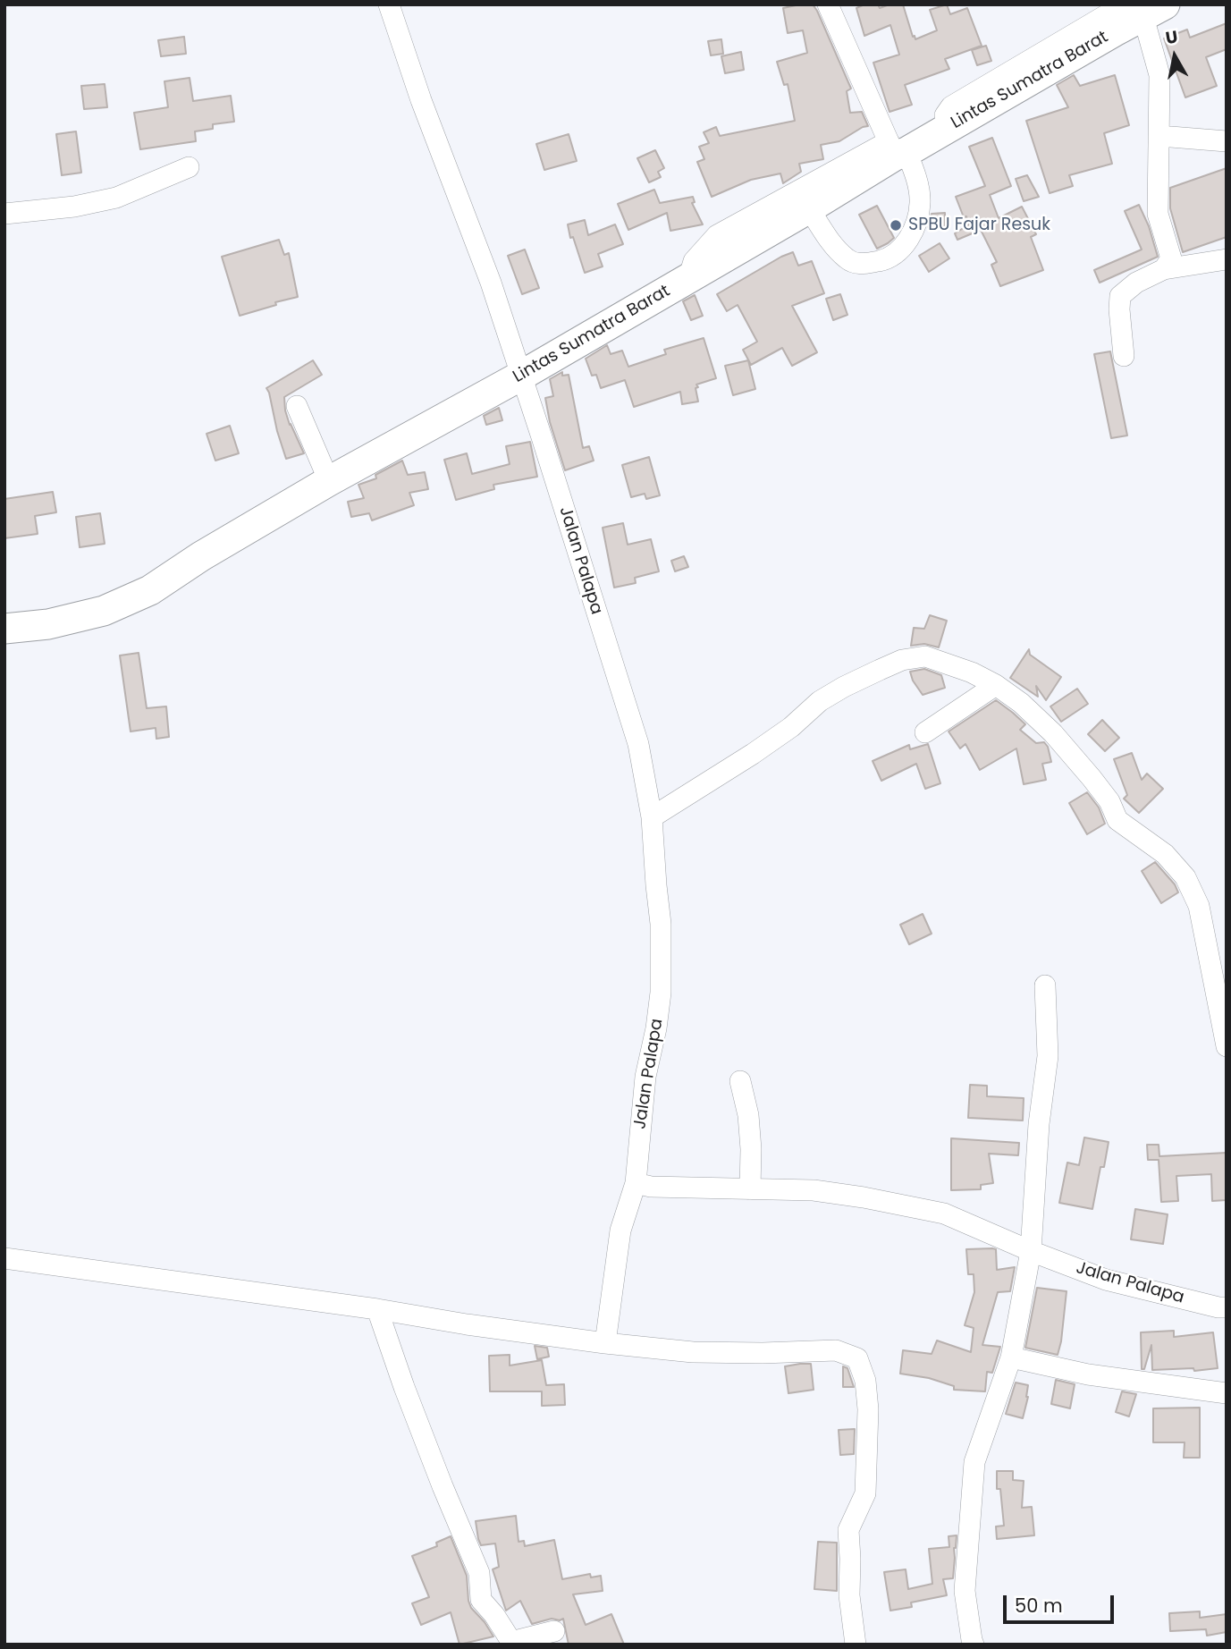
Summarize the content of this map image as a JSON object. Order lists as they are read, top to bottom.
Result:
{
  "streets": {
    "highway": ["Lintas Sumatra Barat"],
    "street": ["Jalan Palapa"]
  },
  "crossings": [
    ["Lintas Sumatra Barat", "Jalan Palapa"]
  ],
  "places": ["SPBU Fajar Resuk"],
  "scale_bar": "50 m",
  "north": "top"
}
